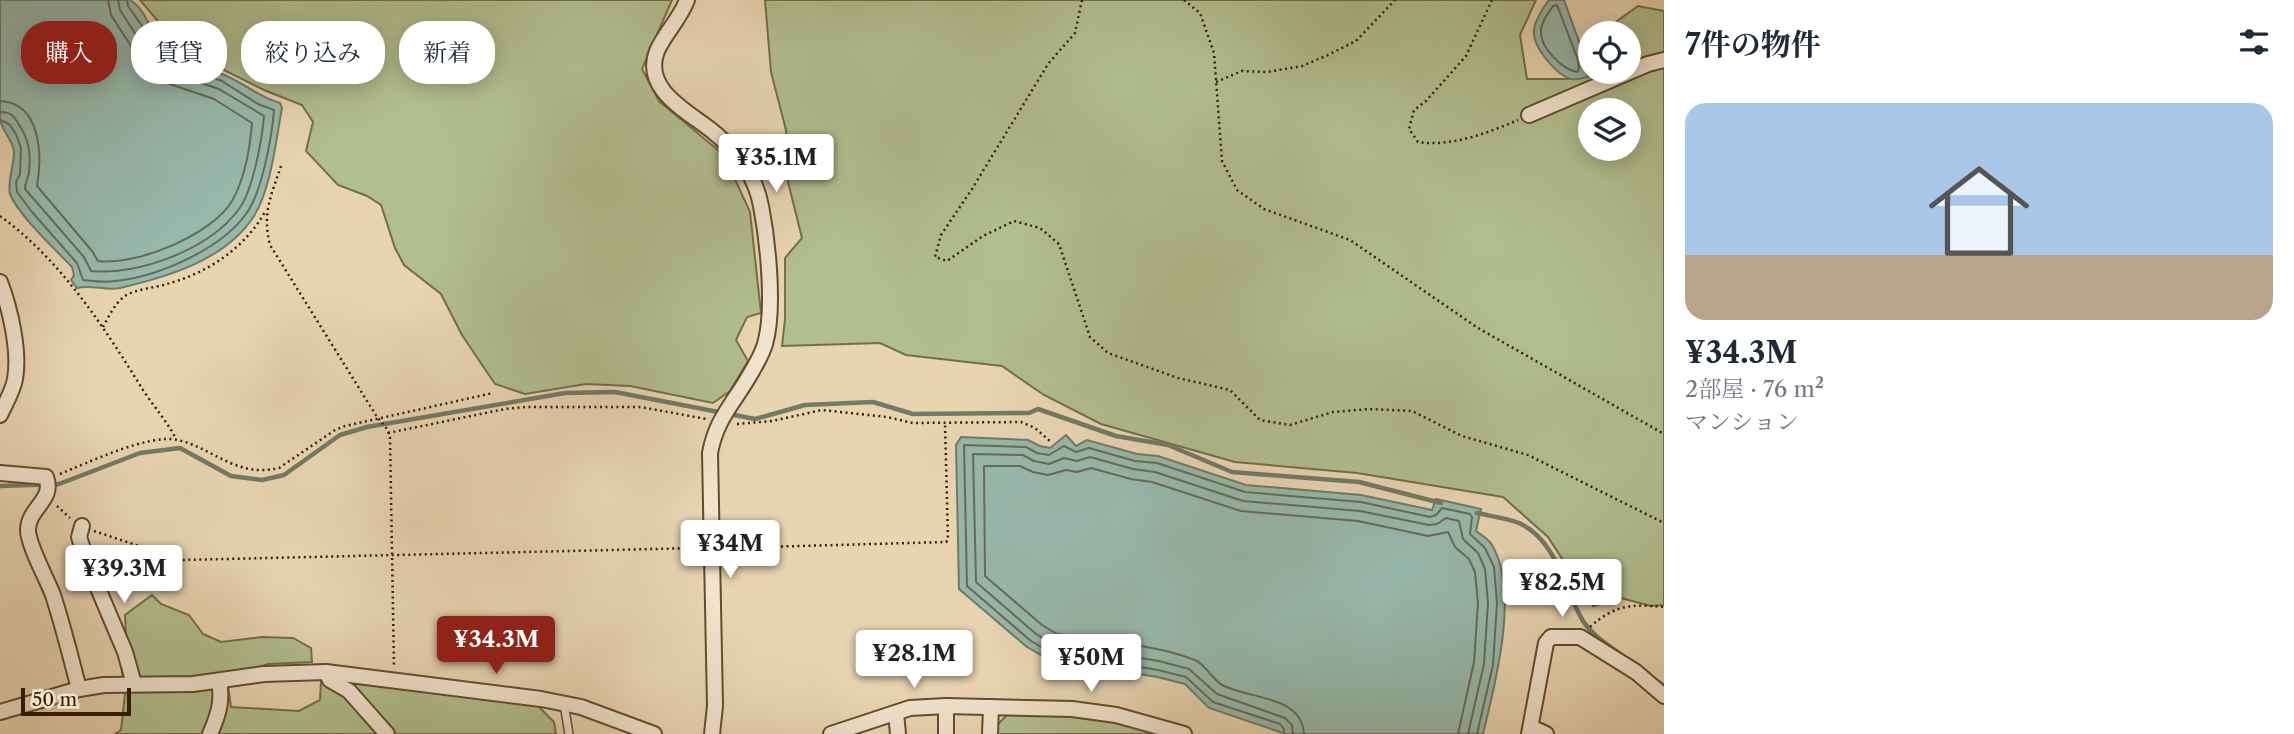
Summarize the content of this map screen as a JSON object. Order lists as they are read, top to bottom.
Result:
{
  "scale_bar": "50 m",
  "page": {
    "heading": "7件の物件",
    "chip": [
      "購入",
      "賃貸",
      "絞り込み",
      "新着"
    ],
    "list": [
      {
        "name": "¥34.3M",
        "note": "2部屋 · 76 m² · マンション"
      }
    ],
    "price": [
      "¥35.1M",
      "¥34M",
      "¥39.3M",
      "¥82.5M",
      "¥34.3M",
      "¥28.1M",
      "¥50M"
    ],
    "scale": "50 m"
  }
}
